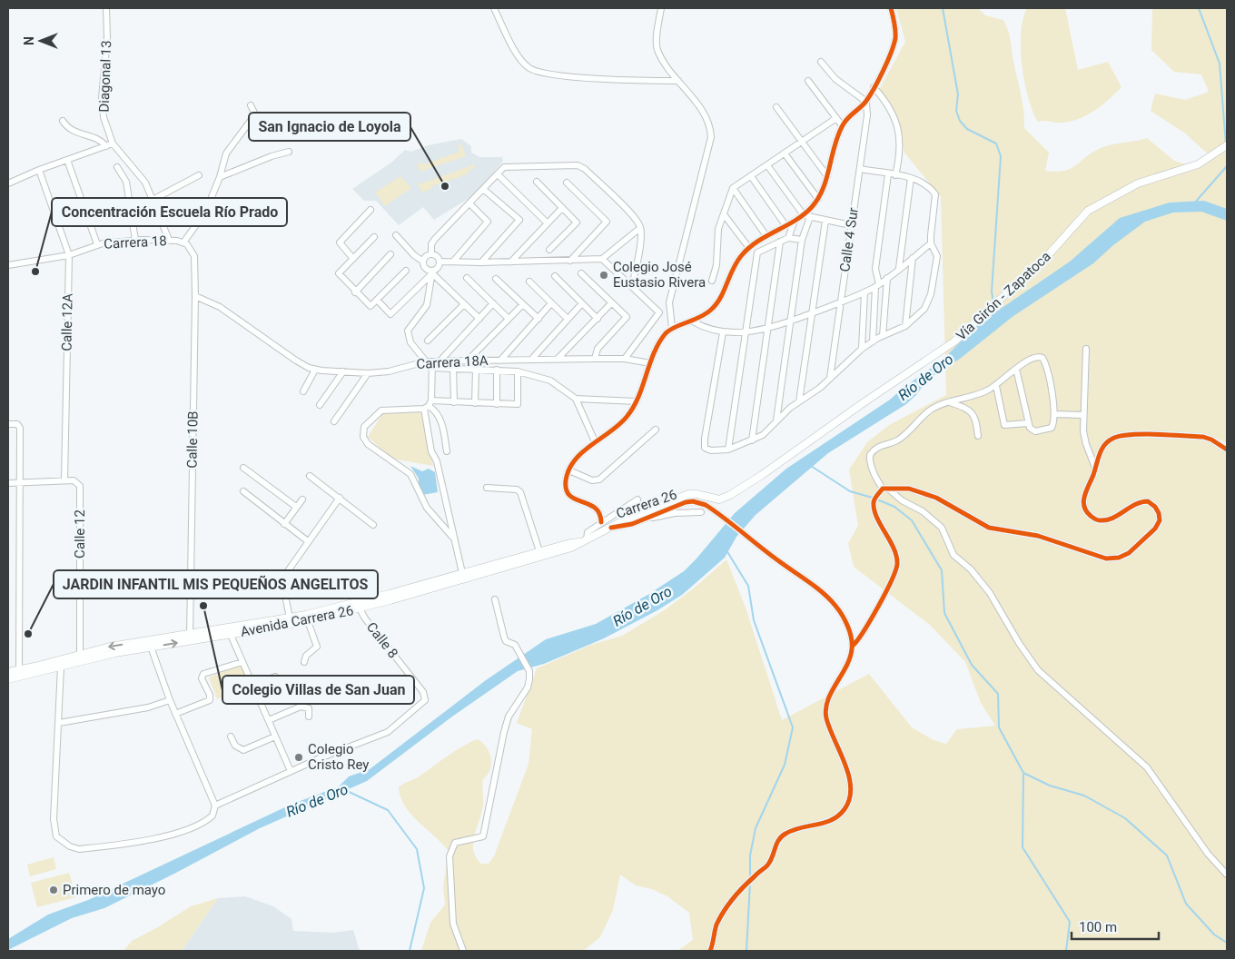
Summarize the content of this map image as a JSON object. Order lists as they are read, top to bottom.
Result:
{
  "streets": {
    "main road": ["Vía Girón - Zapatoca", "Avenida Carrera 26"],
    "street": [
      "Diagonal 13",
      "Calle 4 Sur",
      "Carrera 18",
      "Calle 12A",
      "Carrera 18A",
      "Calle 10B",
      "Carrera 26",
      "Calle 12",
      "Calle 8"
    ]
  },
  "crossings": [
    ["Carrera 18", "Calle 12A"],
    ["Carrera 18", "Calle 10B"],
    ["Vía Girón - Zapatoca", "Carrera 26"],
    ["Vía Girón - Zapatoca", "Avenida Carrera 26"],
    ["Calle 12A", "Calle 12"],
    ["Carrera 18A", "Calle 10B"],
    ["Calle 10B", "Avenida Carrera 26"],
    ["Carrera 26", "Avenida Carrera 26"],
    ["Calle 12", "Avenida Carrera 26"],
    ["Avenida Carrera 26", "Calle 8"]
  ],
  "water": ["Río de Oro"],
  "places": [
    "San Ignacio de Loyola",
    "Concentración Escuela Río Prado",
    "Colegio José Eustasio Rivera",
    "Colegio Villas de San Juan",
    "JARDIN INFANTIL MIS PEQUEÑOS ANGELITOS",
    "Colegio Cristo Rey",
    "Primero de mayo"
  ],
  "scale_bar": "100 m",
  "north": "left"
}
